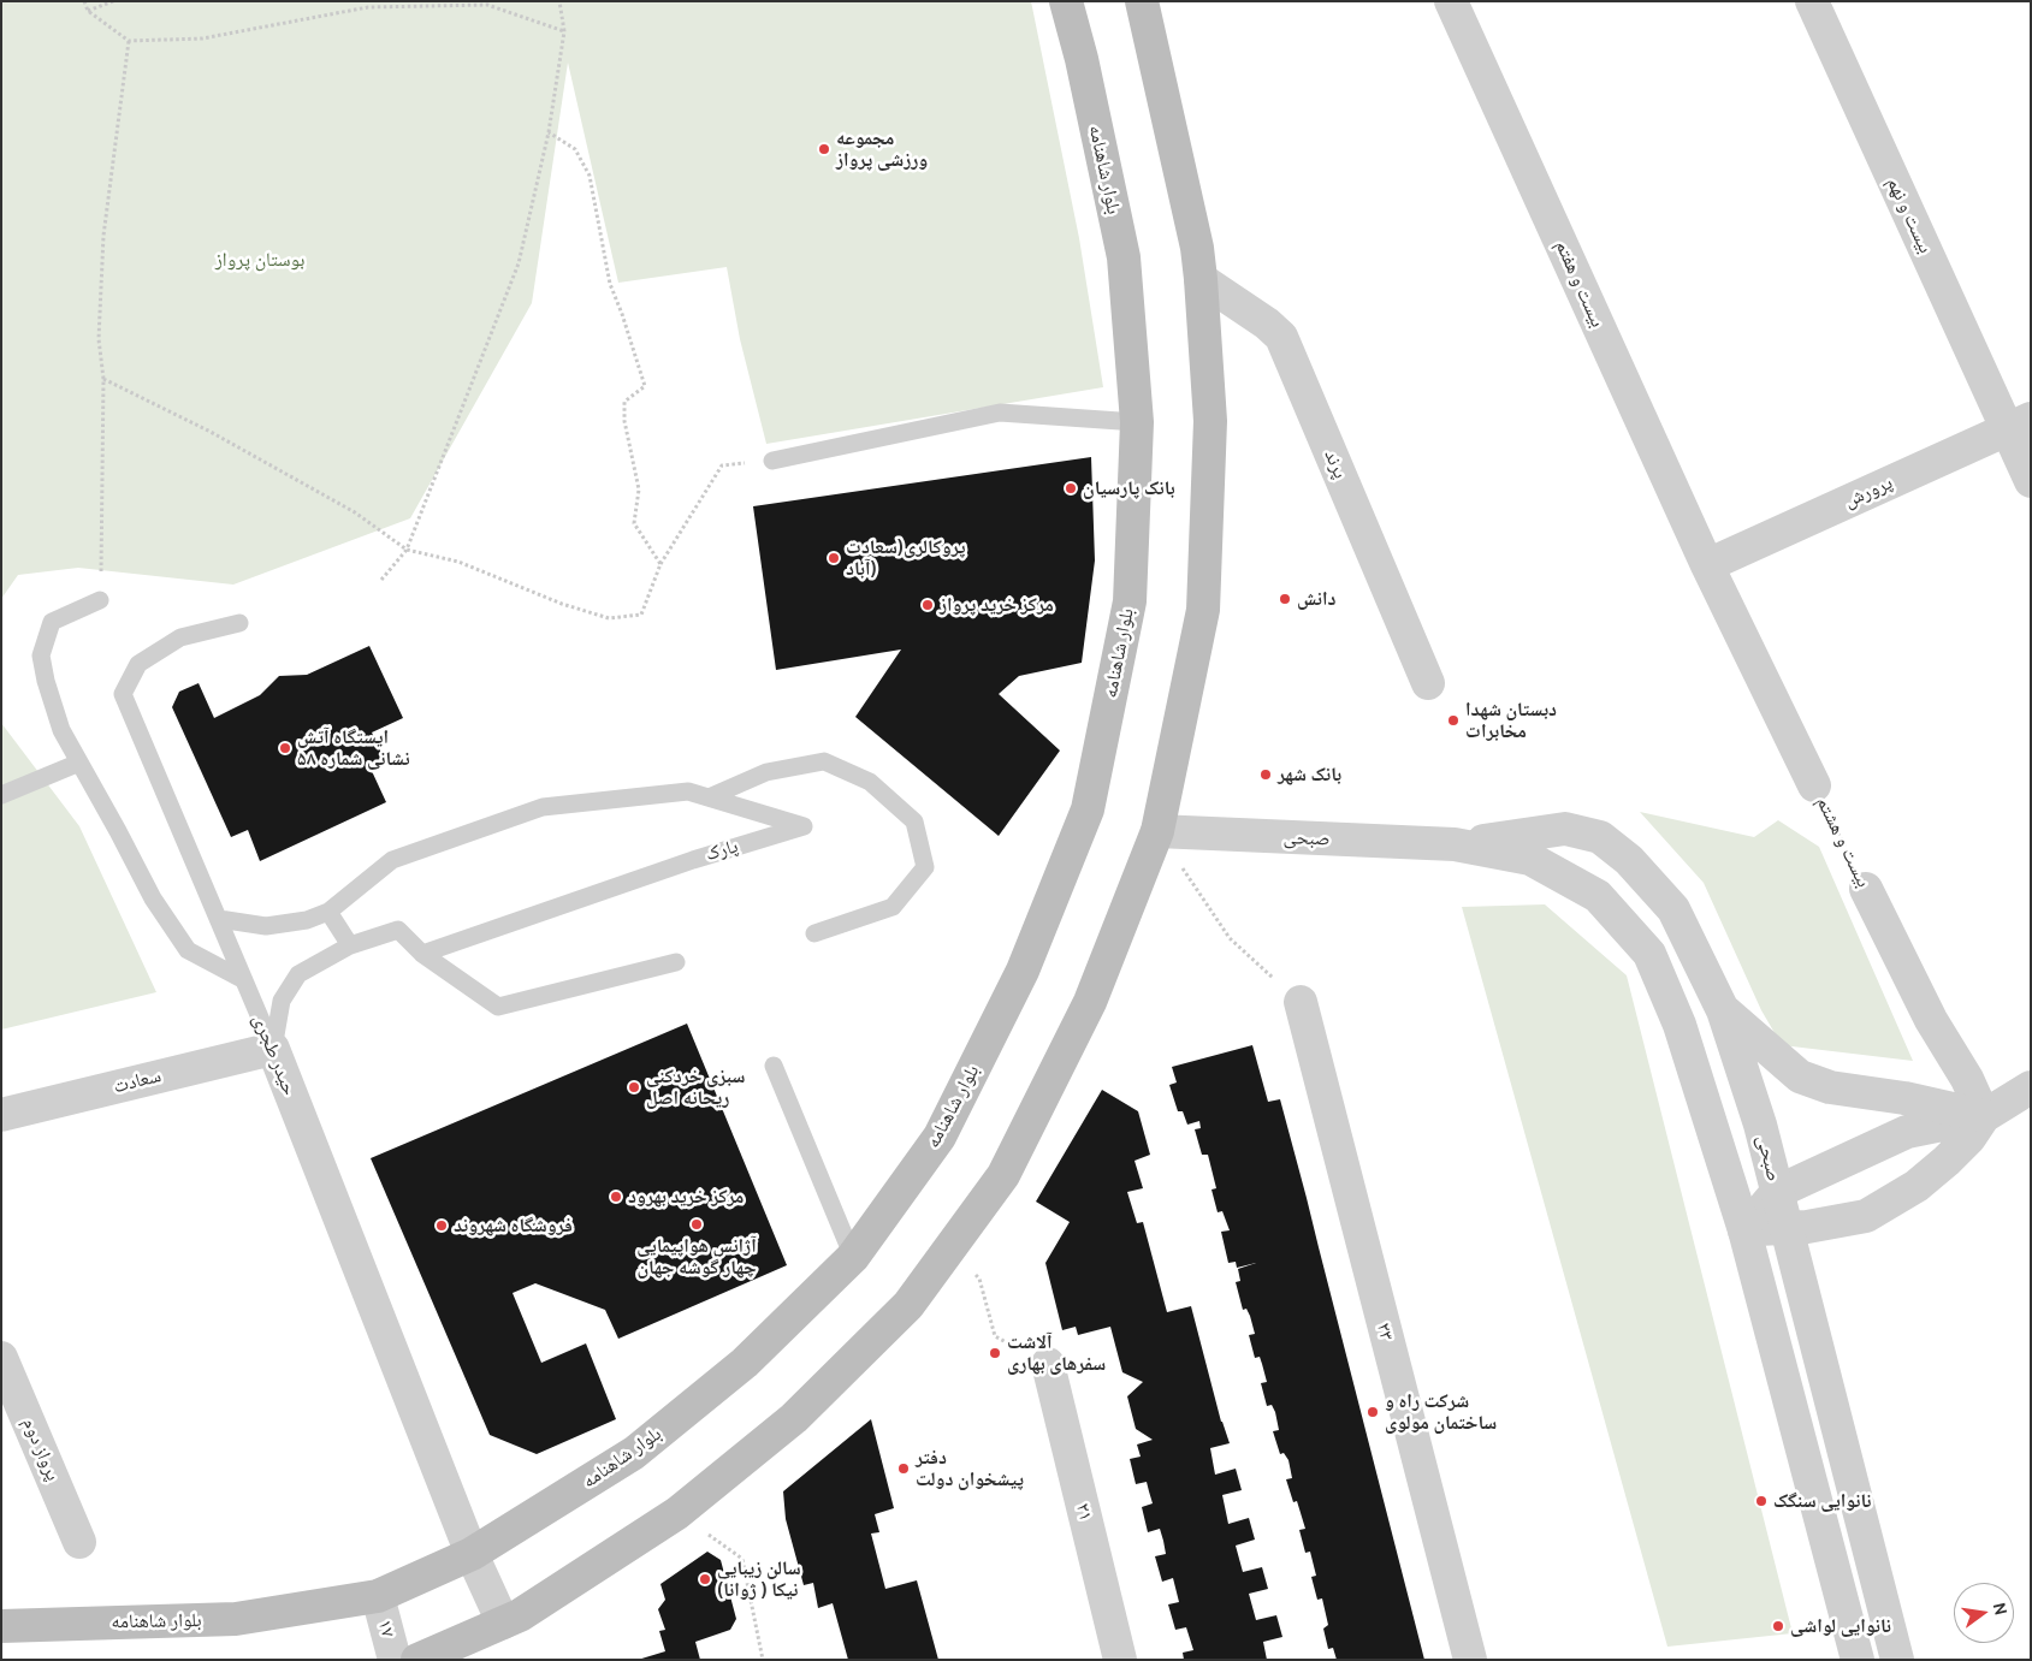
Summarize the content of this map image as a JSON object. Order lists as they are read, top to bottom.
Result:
{
  "streets": {
    "main road": ["بلوار شاهنامه"],
    "street": [
      "بیست و نهم",
      "بیست و هفتم",
      "پرند",
      "پرورش",
      "صبحی",
      "بیست و هشتم",
      "حیدر طجری",
      "سعادت",
      "۲۳",
      "پرواز دوم",
      "۲۱",
      "۱۷"
    ],
    "lane": ["پارک"]
  },
  "crossings": [
    ["بلوار شاهنامه", "حیدر طجری"],
    ["بلوار شاهنامه", "۱۷"],
    ["بیست و نهم", "پرورش"],
    ["بیست و هفتم", "پرورش"],
    ["بیست و هفتم", "بیست و هشتم"],
    ["پرورش", "بیست و هشتم"],
    ["حیدر طجری", "سعادت"]
  ],
  "parks": ["بوستان پرواز"],
  "places": [
    "مجموعه ورزشی پرواز",
    "بانک پارسیان",
    "پروکالری(سعادت آباد)",
    "دانش",
    "مرکز خرید پرواز",
    "دبستان شهدا مخابرات",
    "ایستگاه آتش نشانی شماره ۵۸",
    "بانک شهر",
    "سبزی خردکنی ریحانه اصل",
    "مرکز خرید بهرود",
    "آژانس هواپیمایی چهار گوشه جهان",
    "فروشگاه شهروند",
    "آلاشت سفرهای بهاری",
    "شرکت راه و ساختمان مولوی",
    "دفتر پیشخوان دولت",
    "نانوایی سنگک",
    "سالن زیبایی نیکا ( ژوانا)",
    "نانوایی لواشی"
  ],
  "north": "right"
}
